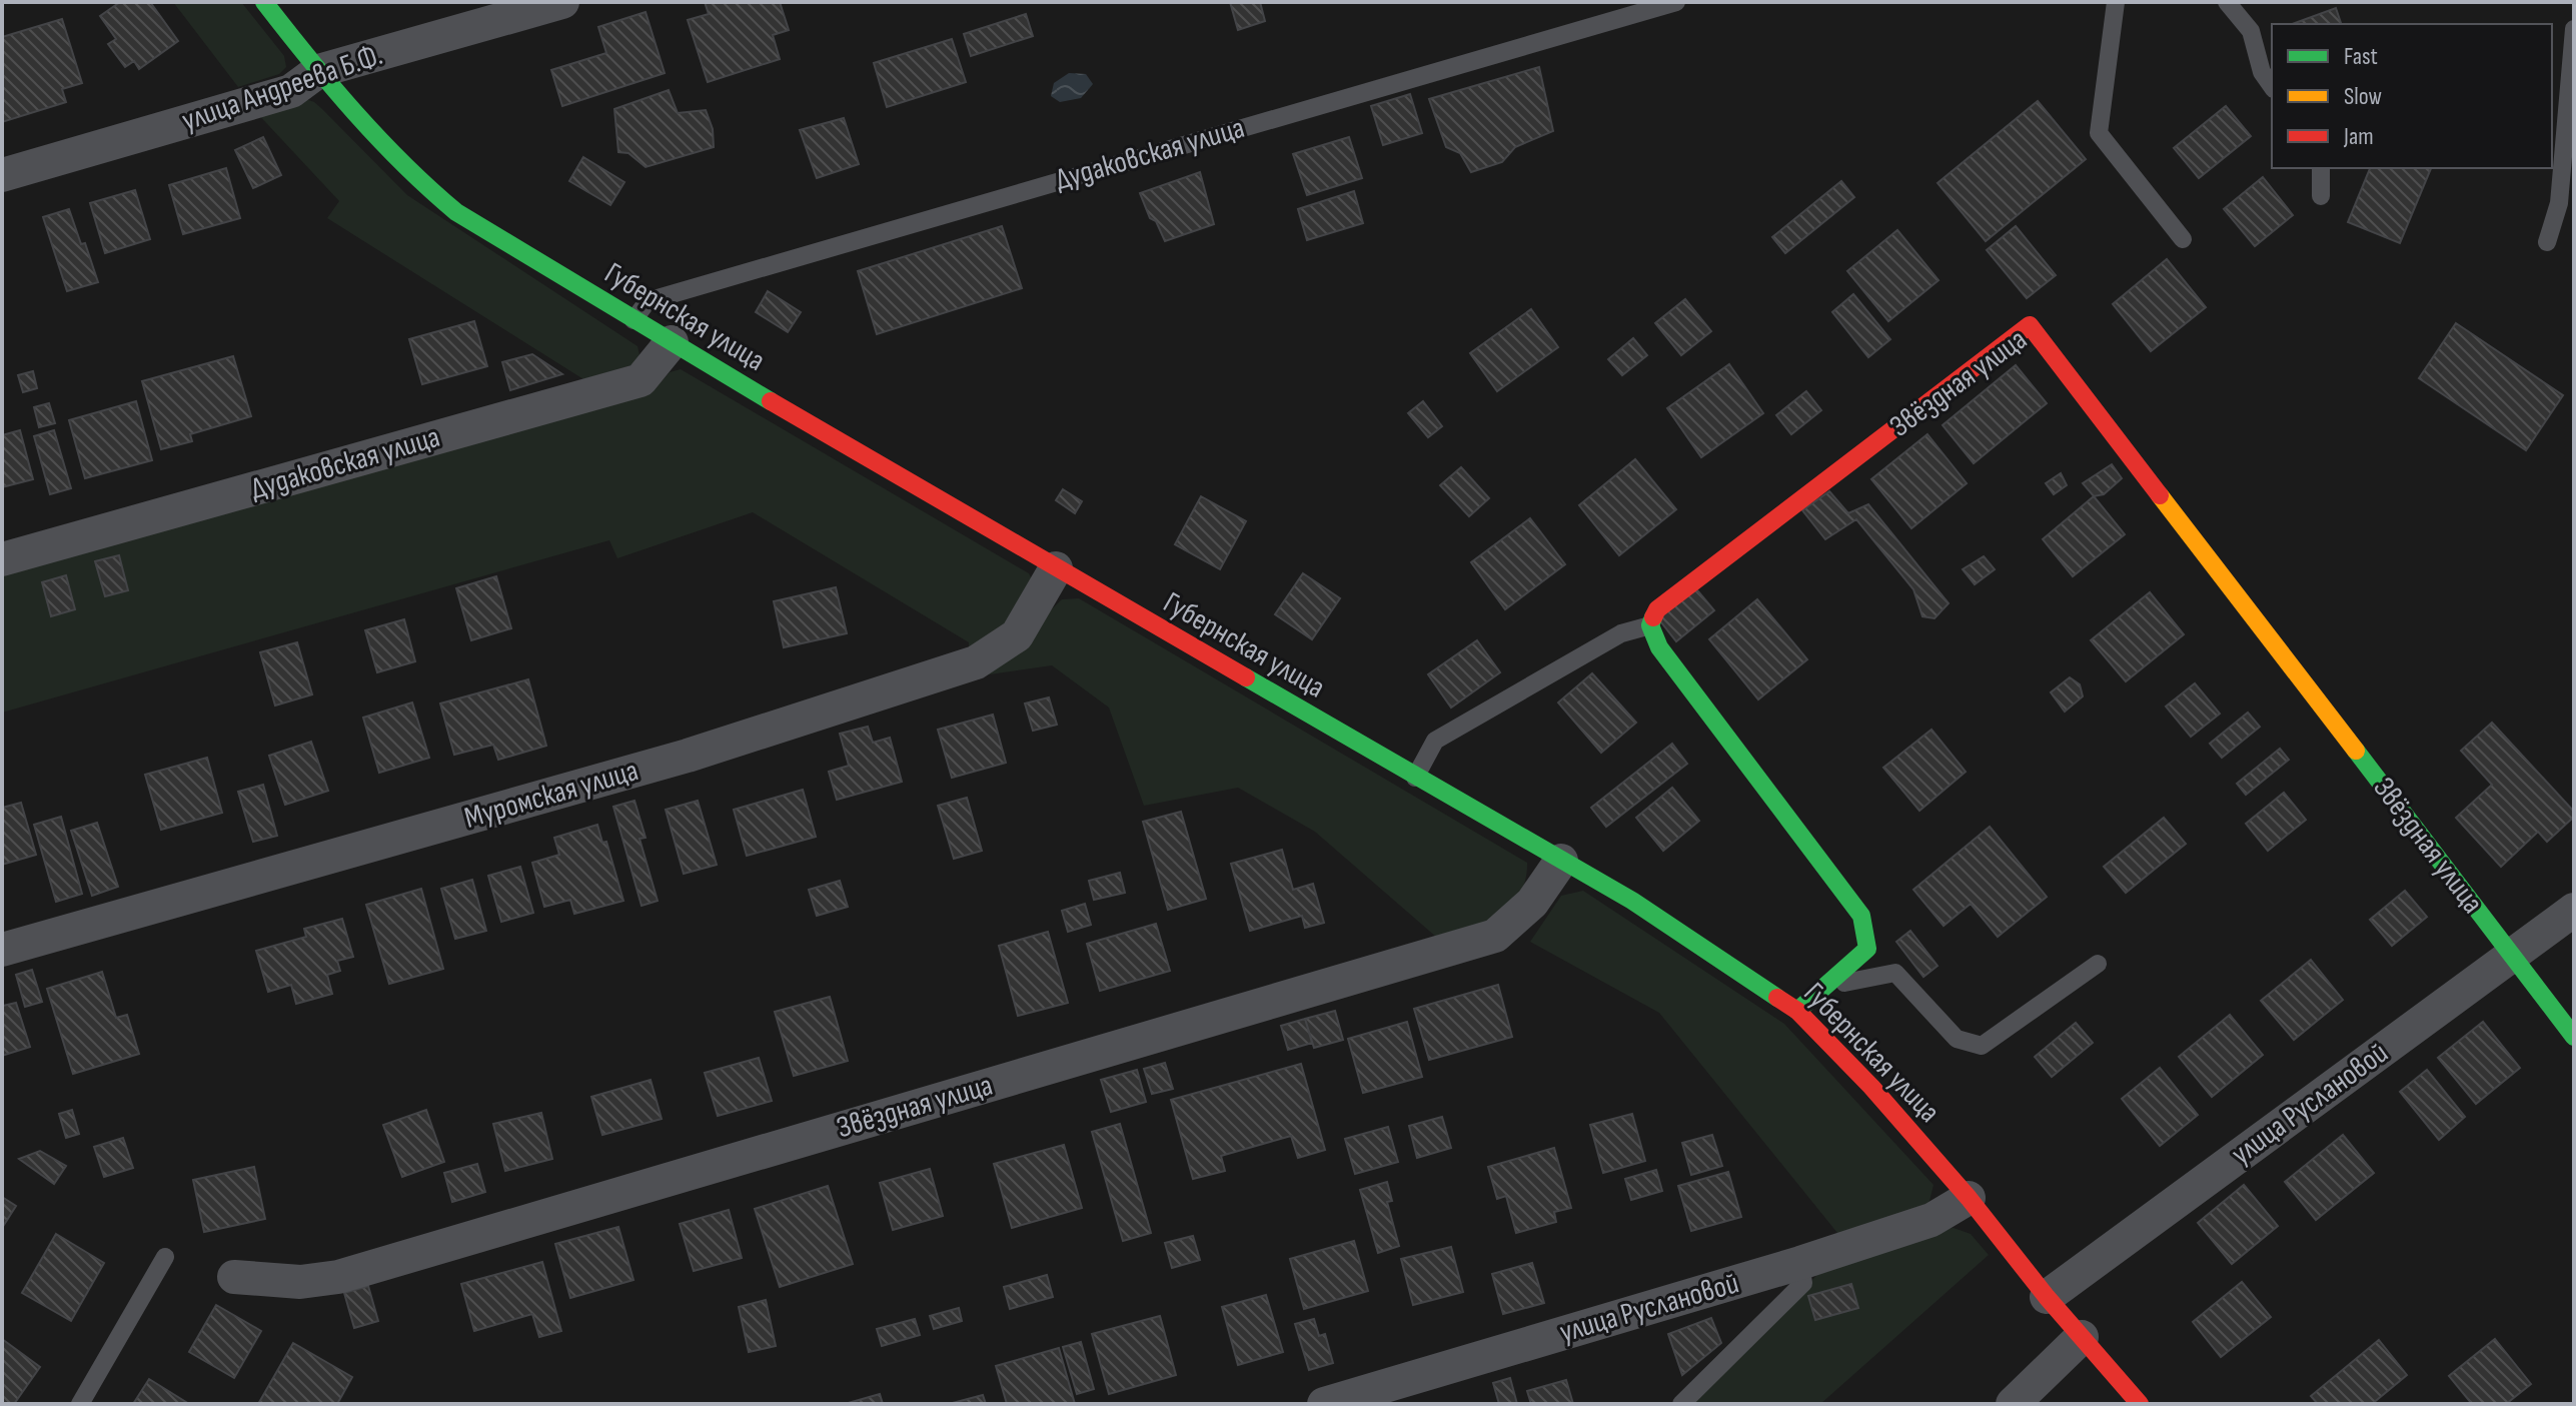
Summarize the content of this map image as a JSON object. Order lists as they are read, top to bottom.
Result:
{
  "streets": {
    "street": [
      "улица Андреева Б.Ф.",
      "Дудаковская улица",
      "Губернская улица",
      "Звёздная улица",
      "Муромская улица",
      "улица Руслановой"
    ]
  },
  "crossings": [
    ["улица Андреева Б.Ф.", "Губернская улица"],
    ["Дудаковская улица", "Губернская улица"],
    ["Губернская улица", "Звёздная улица"],
    ["Губернская улица", "Муромская улица"],
    ["Губернская улица", "улица Руслановой"],
    ["Звёздная улица", "улица Руслановой"]
  ],
  "legend": ["Fast", "Slow", "Jam"]
}
